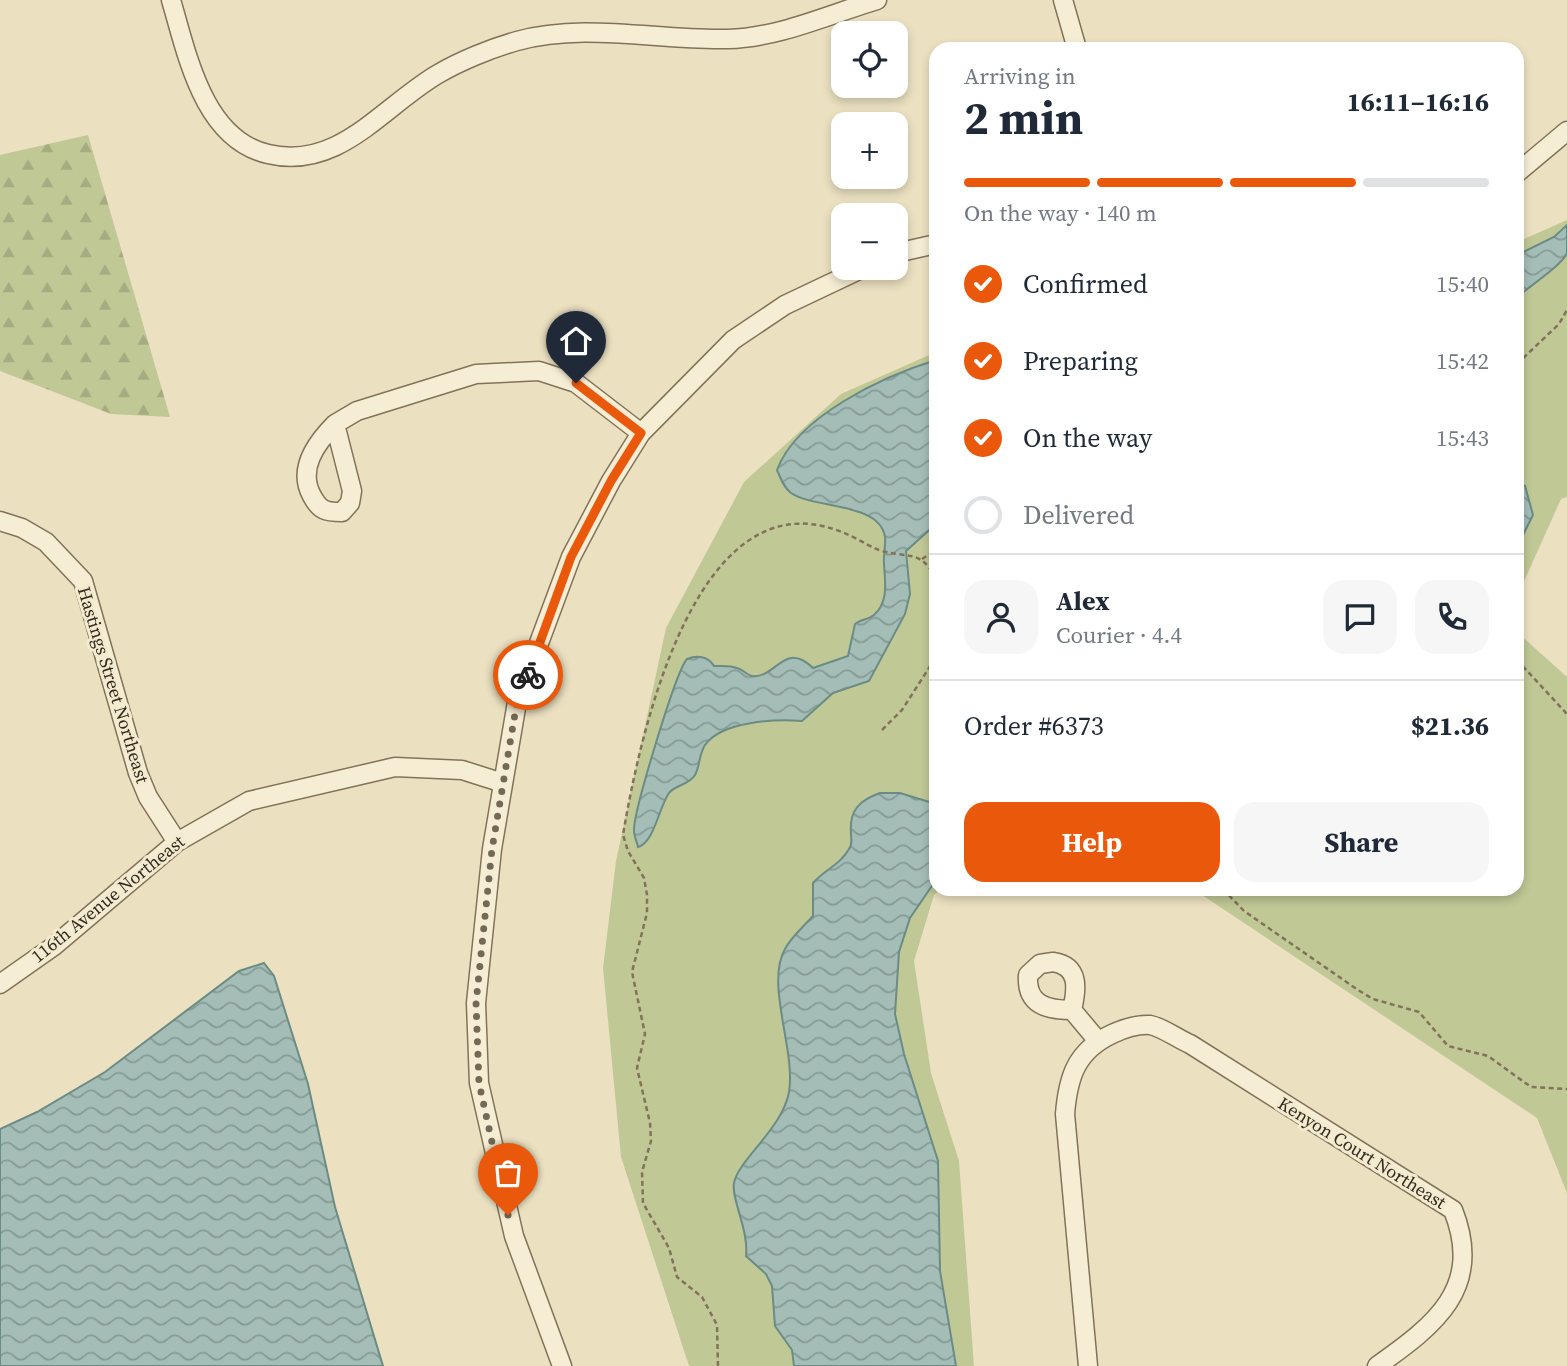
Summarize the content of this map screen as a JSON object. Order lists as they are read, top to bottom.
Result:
{
  "streets": {
    "street": ["Hastings Street Northeast", "116th Avenue Northeast", "Kenyon Court Northeast"]
  },
  "crossings": [
    ["Hastings Street Northeast", "116th Avenue Northeast"]
  ],
  "page": {
    "map_buttons": ["+", "−"],
    "heading": ["2 min", "Arriving in", "16:11–16:16"],
    "panel": [
      "Alex",
      "Courier · 4.4",
      "Order #6373",
      "$21.36"
    ],
    "bar": "On the way · 140 m",
    "list": [
      ["Confirmed", "15:40"],
      ["Preparing", "15:42"],
      ["On the way", "15:43"],
      "Delivered"
    ],
    "buttons": ["Help", "Share"]
  }
}
